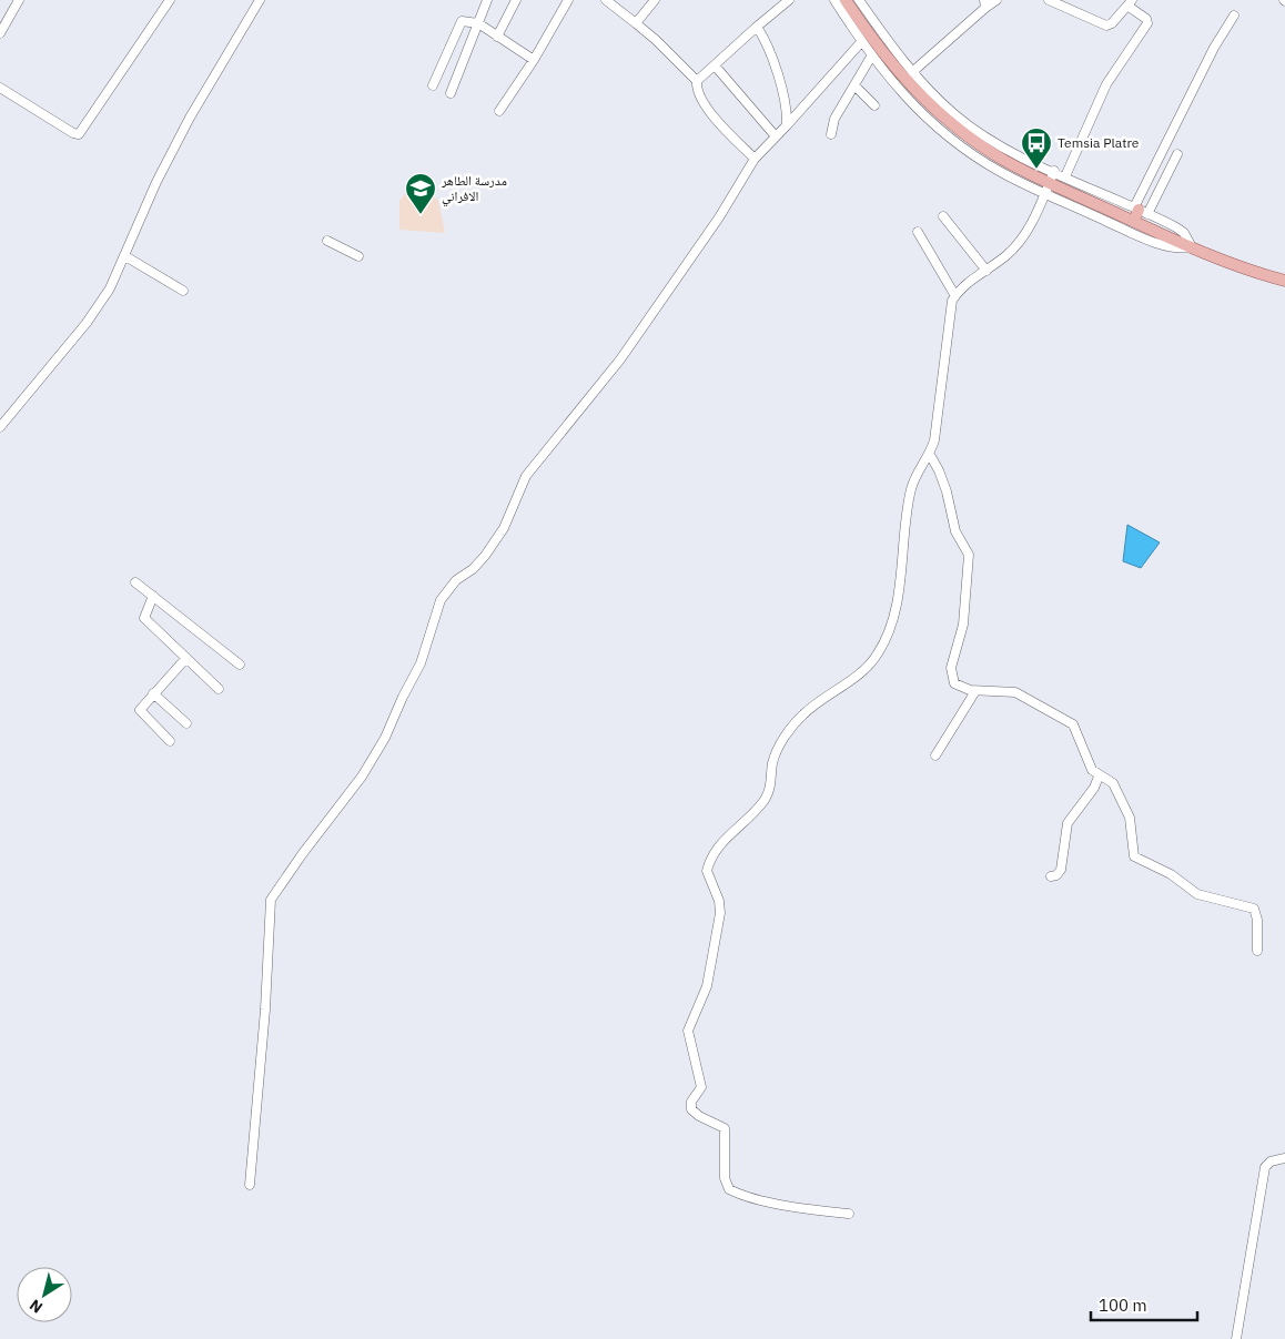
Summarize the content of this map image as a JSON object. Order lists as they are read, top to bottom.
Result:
{
  "places": {
    "bus stop": ["Temsia Platre"],
    "school or university": ["مدرسة الطاهر الافراني"]
  },
  "scale_bar": "100 m",
  "north": "bottom left"
}
